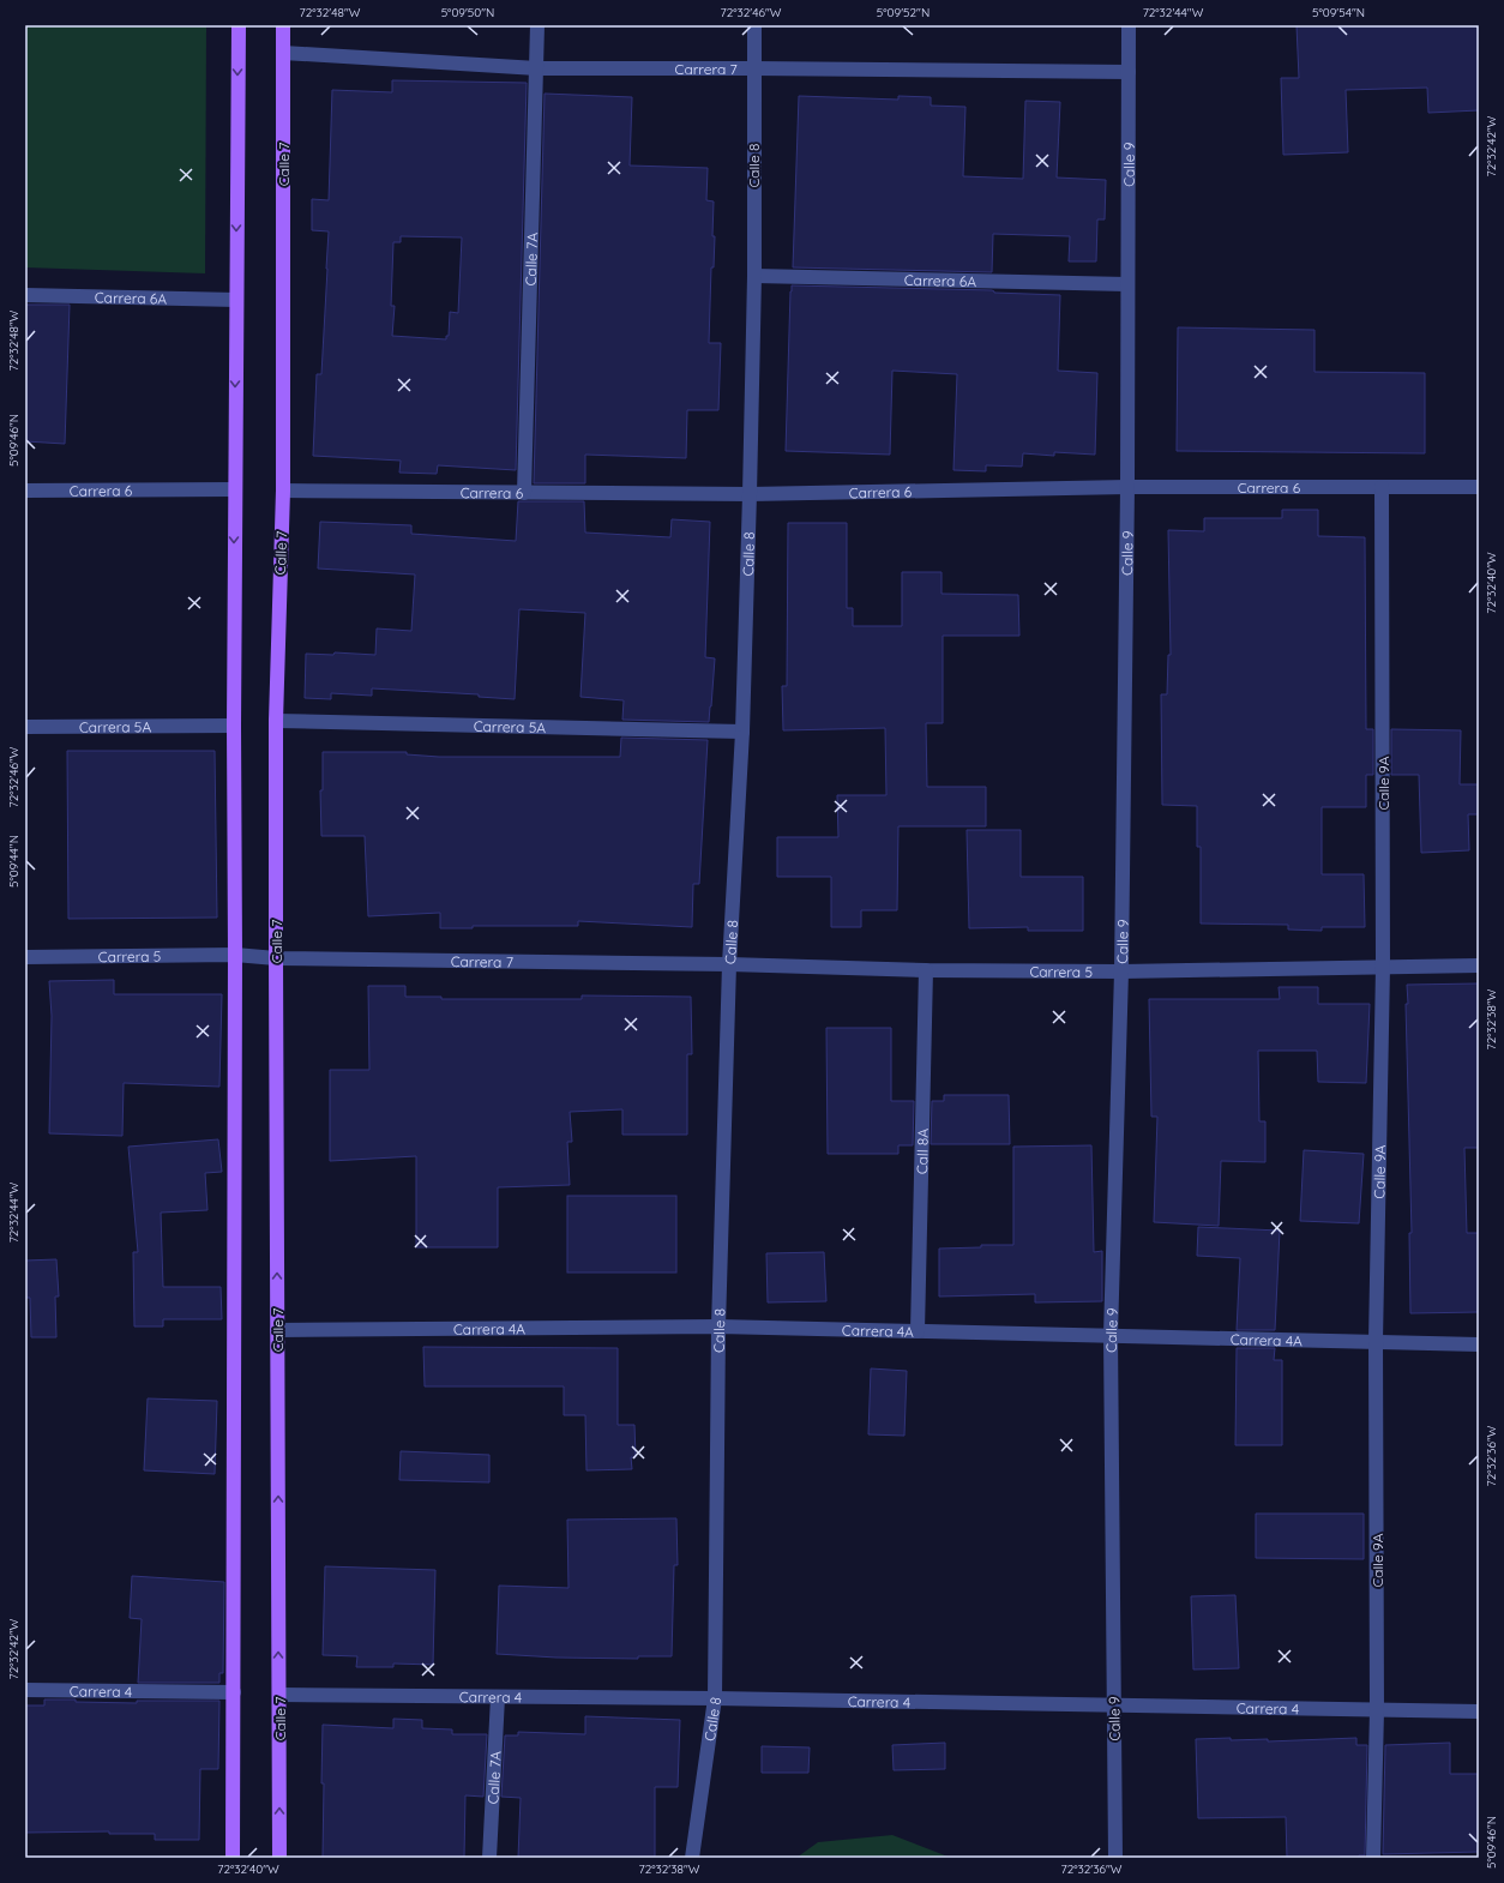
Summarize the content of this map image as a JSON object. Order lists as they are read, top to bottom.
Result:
{
  "streets": {
    "main road": ["Calle 7"],
    "street": [
      "Carrera 7",
      "Calle 9",
      "Calle 8",
      "Calle 7A",
      "Carrera 6A",
      "Carrera 6",
      "Carrera 5A",
      "Calle 9A",
      "Carrera 5",
      "Call 8A",
      "Carrera 4A",
      "Carrera 4"
    ]
  },
  "crossings": [
    ["Carrera 7", "Calle 7"],
    ["Carrera 7", "Calle 9"],
    ["Carrera 7", "Calle 8"],
    ["Carrera 7", "Calle 7A"],
    ["Carrera 7", "Carrera 5"],
    ["Calle 7", "Carrera 6"],
    ["Calle 7", "Carrera 5A"],
    ["Calle 7", "Carrera 4A"],
    ["Calle 7", "Carrera 4"],
    ["Calle 9", "Carrera 6A"],
    ["Calle 9", "Carrera 6"],
    ["Calle 9", "Carrera 5"],
    ["Calle 9", "Carrera 4A"],
    ["Calle 9", "Carrera 4"],
    ["Calle 8", "Carrera 6A"],
    ["Calle 8", "Carrera 6"],
    ["Calle 8", "Carrera 5A"],
    ["Calle 8", "Carrera 5"],
    ["Calle 8", "Carrera 4A"],
    ["Calle 8", "Carrera 4"],
    ["Calle 7A", "Carrera 6"],
    ["Calle 7A", "Carrera 4"],
    ["Carrera 6", "Calle 9A"],
    ["Calle 9A", "Carrera 5"],
    ["Calle 9A", "Carrera 4A"],
    ["Calle 9A", "Carrera 4"],
    ["Carrera 5", "Call 8A"],
    ["Call 8A", "Carrera 4A"]
  ],
  "coordinates": [
    "72°32'48\"W",
    "5°09'50\"N",
    "72°32'46\"W",
    "5°09'52\"N",
    "72°32'44\"W",
    "5°09'54\"N",
    "72°32'42\"W",
    "5°09'46\"N",
    "72°32'40\"W",
    "5°09'44\"N",
    "72°32'38\"W",
    "72°32'36\"W"
  ]
}
